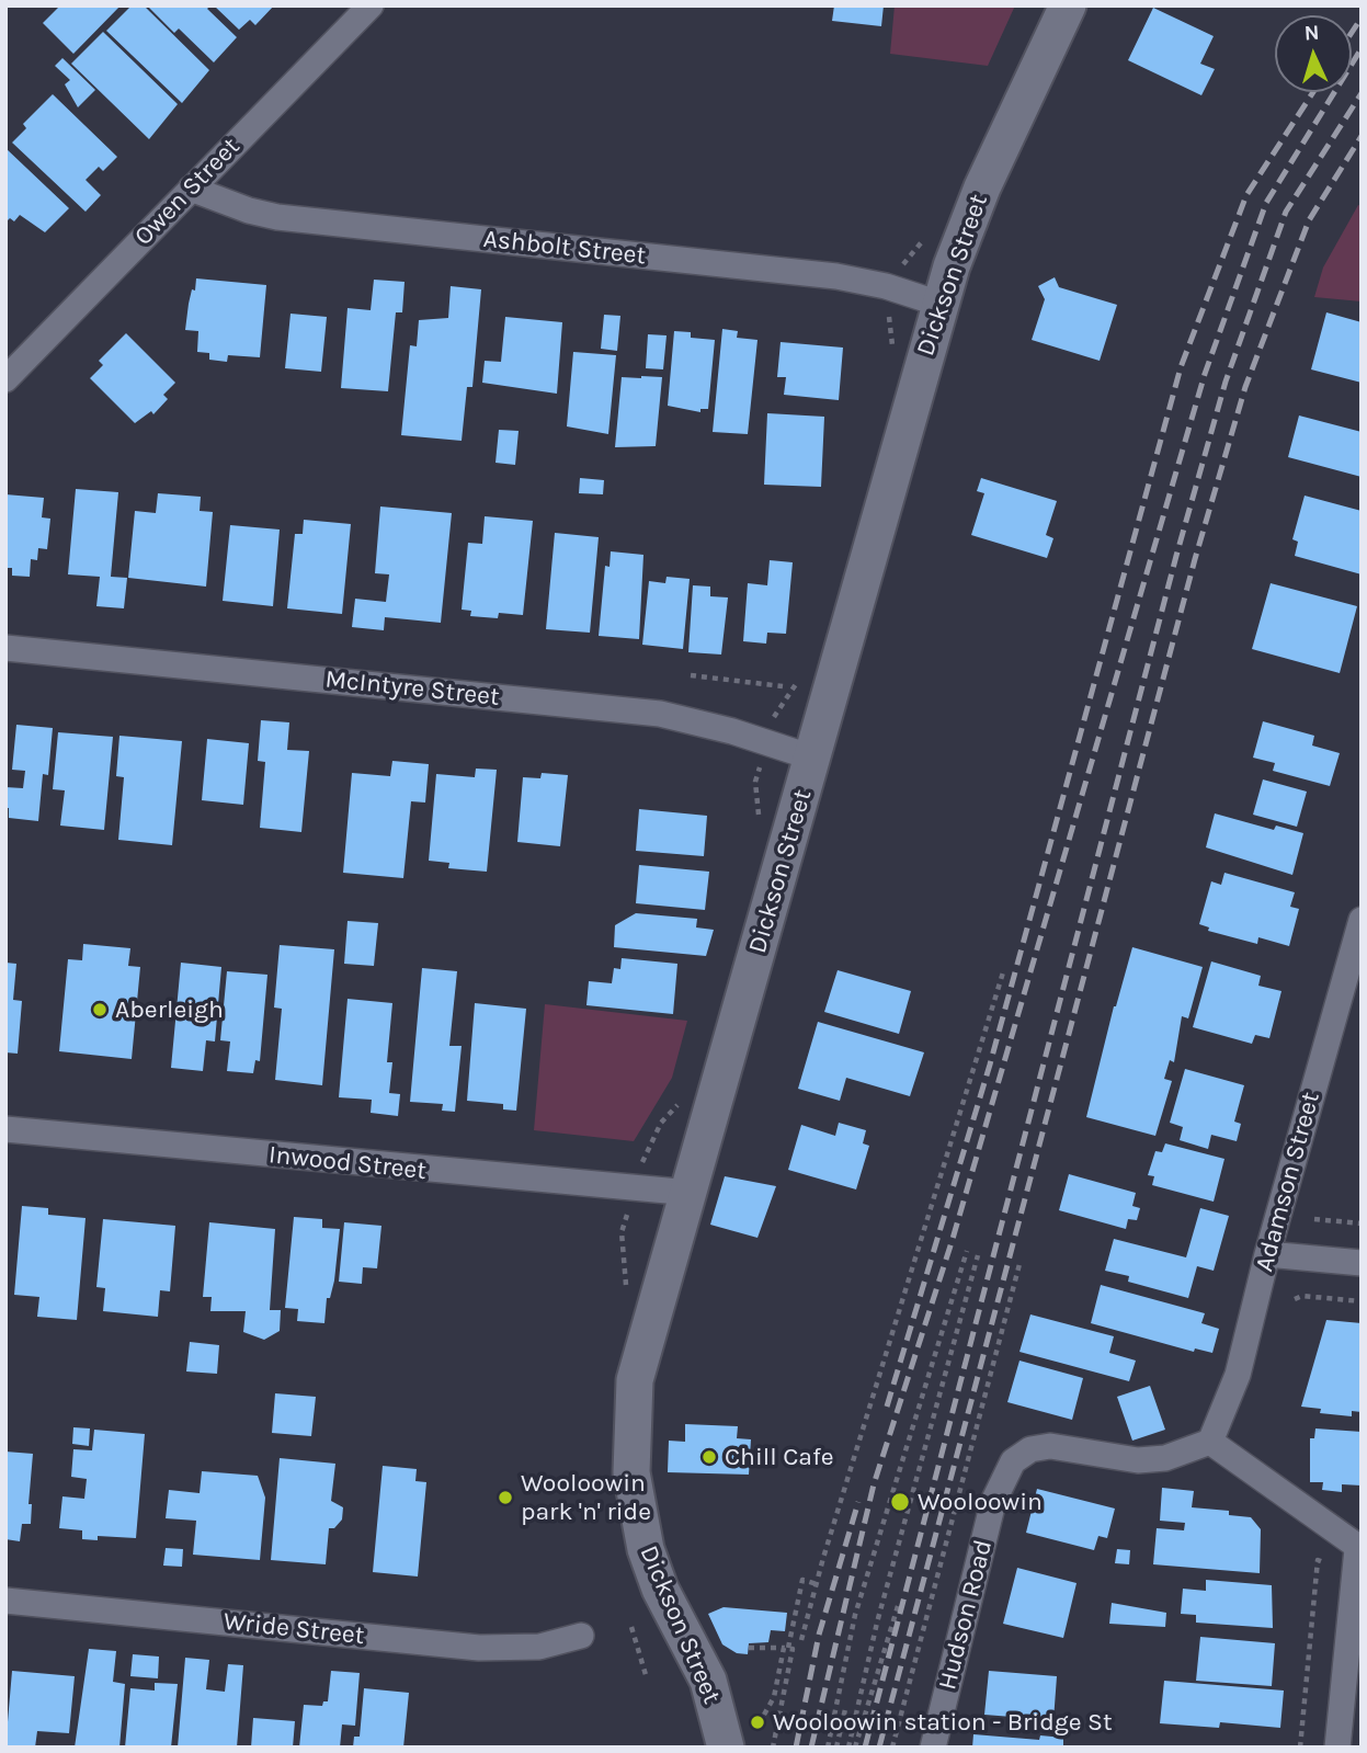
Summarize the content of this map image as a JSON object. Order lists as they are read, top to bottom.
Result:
{
  "streets": {
    "street": [
      "Owen Street",
      "Ashbolt Street",
      "Dickson Street",
      "McIntyre Street",
      "Inwood Street",
      "Adamson Street",
      "Hudson Road",
      "Wride Street"
    ]
  },
  "crossings": [
    ["Owen Street", "Ashbolt Street"],
    ["Ashbolt Street", "Dickson Street"],
    ["Dickson Street", "McIntyre Street"],
    ["Dickson Street", "Inwood Street"],
    ["Adamson Street", "Hudson Road"]
  ],
  "places": [
    "Aberleigh",
    "Chill Cafe",
    "Wooloowin park 'n' ride",
    "Wooloowin",
    "Wooloowin station - Bridge St"
  ],
  "north": "top"
}
